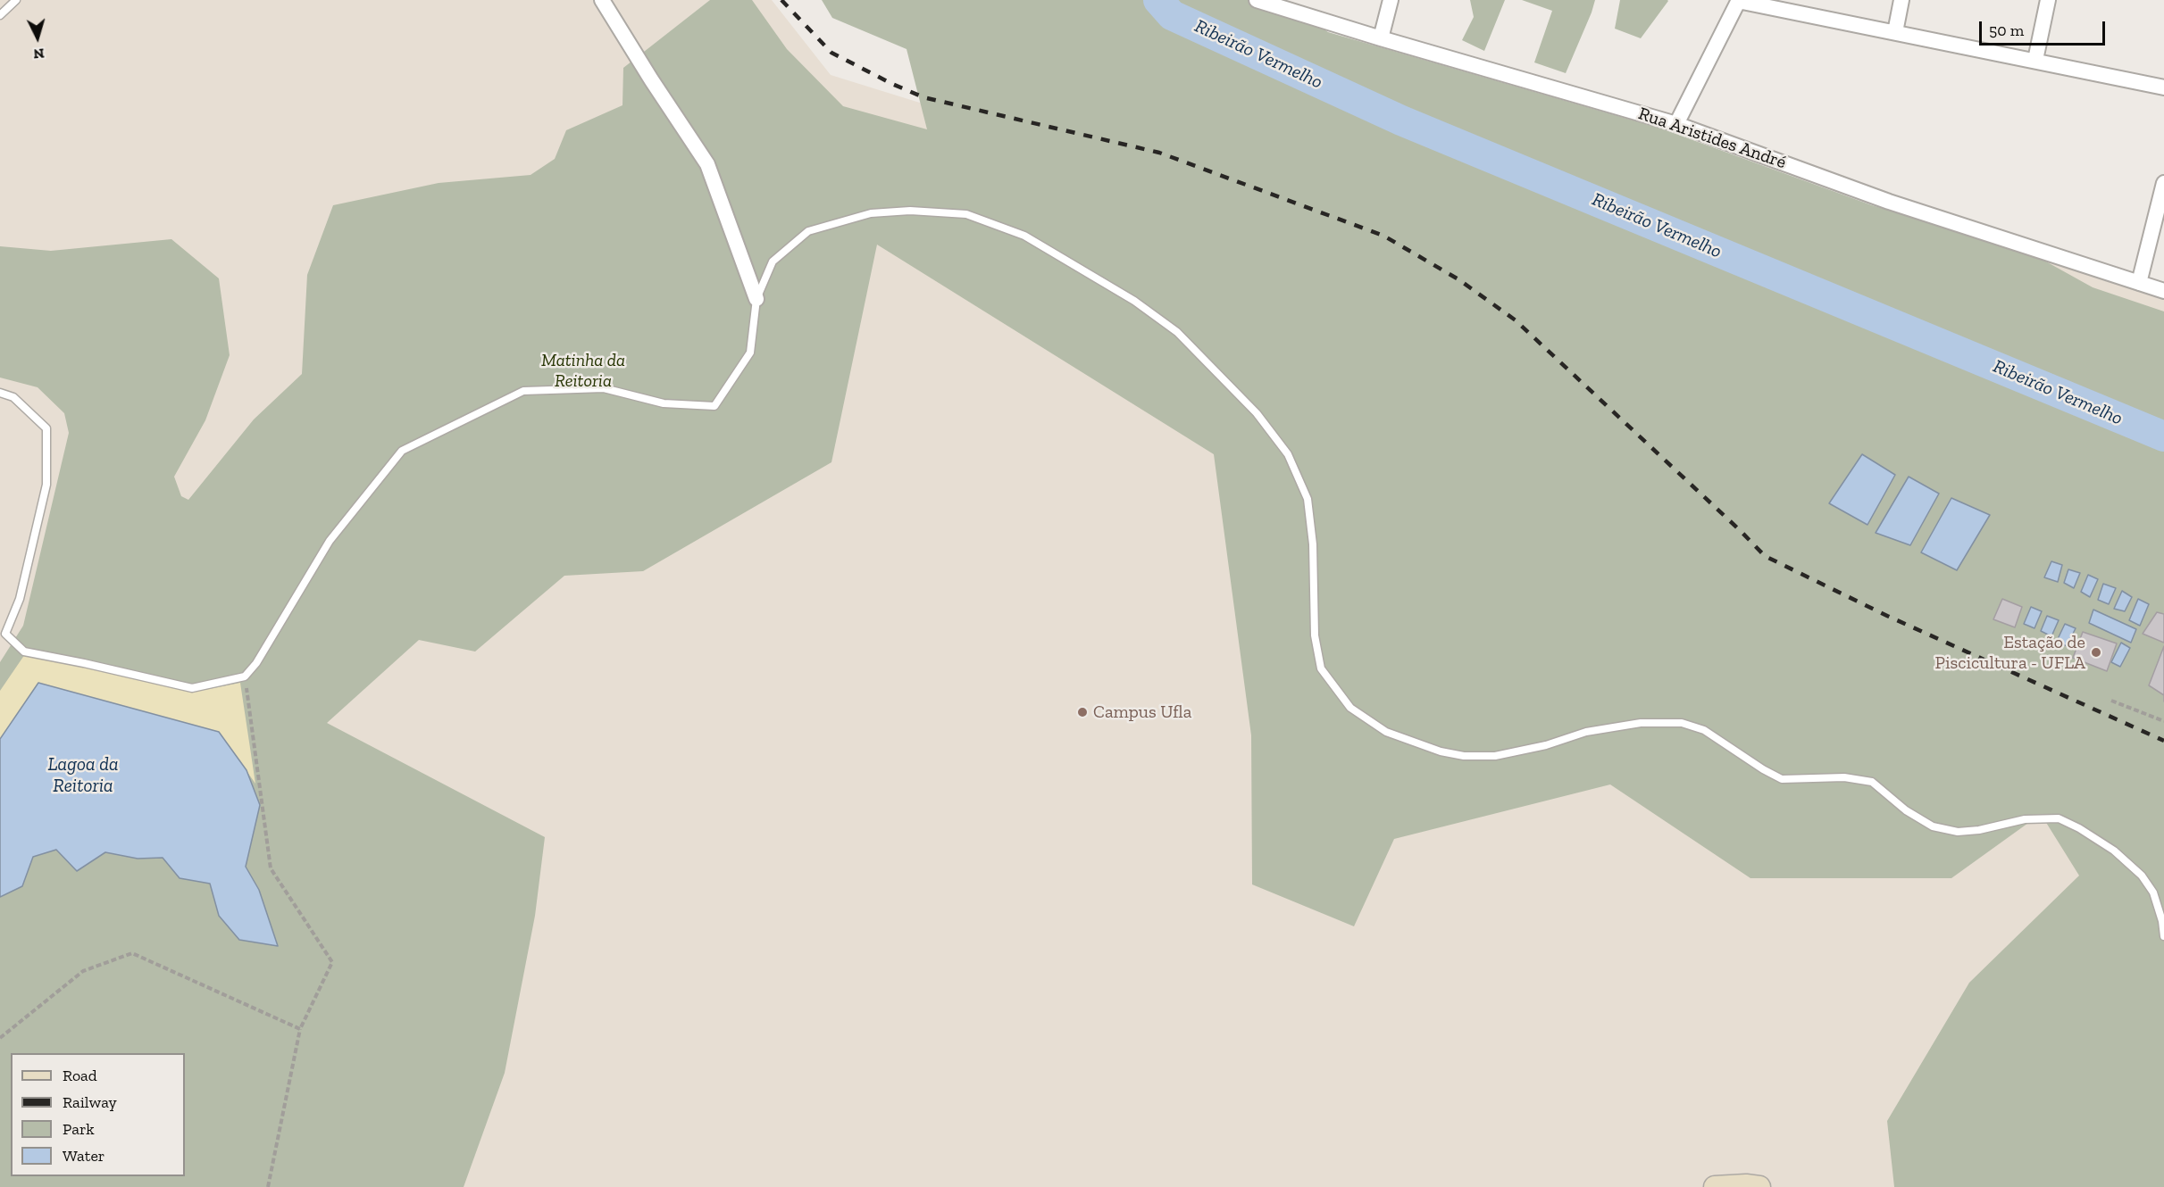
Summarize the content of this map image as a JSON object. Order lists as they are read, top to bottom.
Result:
{
  "streets": {
    "street": ["Rua Aristides André"]
  },
  "water": ["Ribeirão Vermelho", "Lagoa da Reitoria"],
  "parks": ["Matinha da Reitoria"],
  "places": ["Estação de Piscicultura - UFLA", "Campus Ufla"],
  "legend": [
    "Road",
    "Railway",
    "Park",
    "Water"
  ],
  "scale_bar": "50 m",
  "north": "bottom"
}
